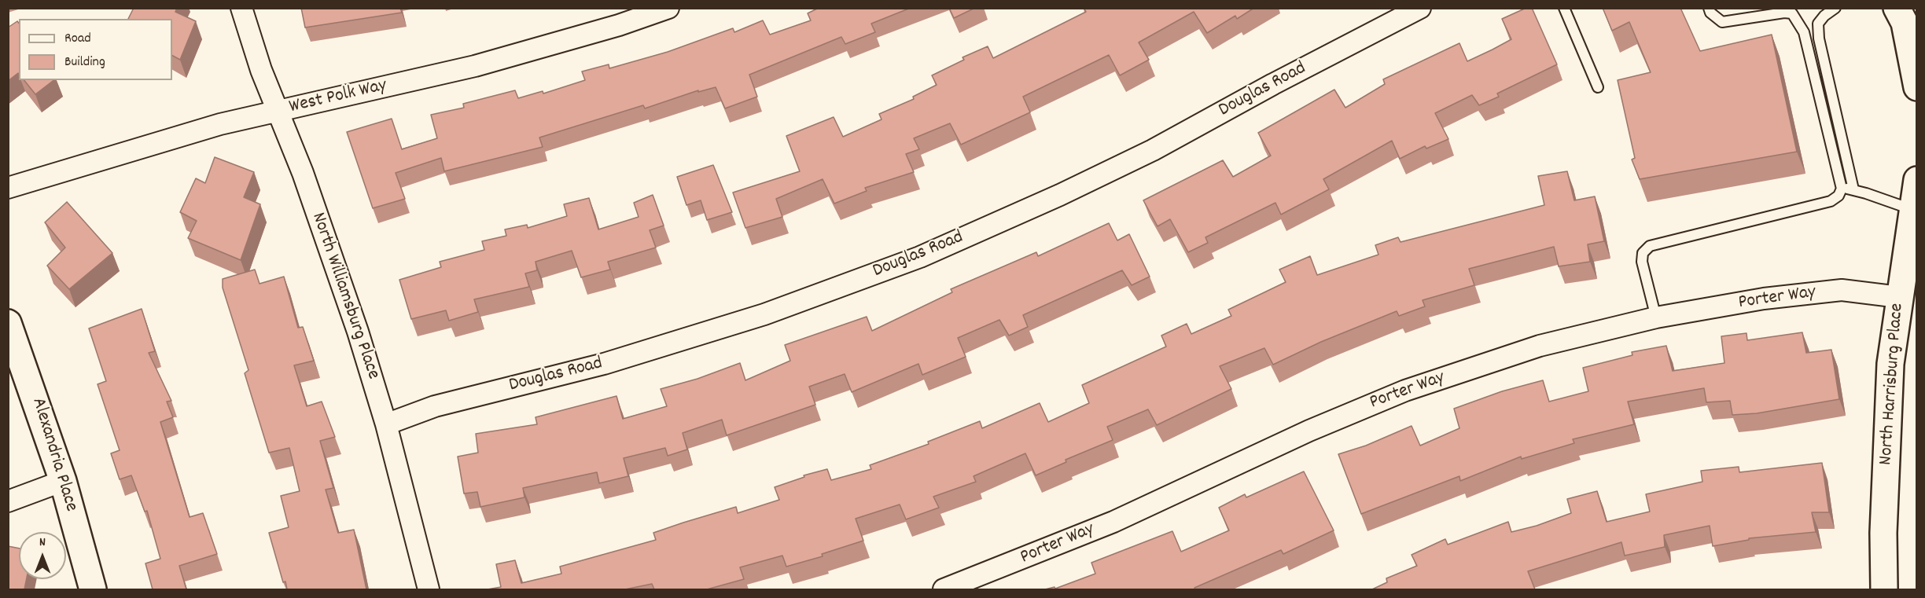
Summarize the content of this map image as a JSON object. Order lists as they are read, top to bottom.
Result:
{
  "streets": {
    "street": [
      "Douglas Road",
      "West Polk Way",
      "North Williamsburg Place",
      "Porter Way",
      "North Harrisburg Place",
      "Alexandria Place"
    ]
  },
  "crossings": [
    ["Douglas Road", "North Williamsburg Place"],
    ["West Polk Way", "North Williamsburg Place"],
    ["Porter Way", "North Harrisburg Place"]
  ],
  "legend": ["Road", "Building"],
  "north": "top"
}
